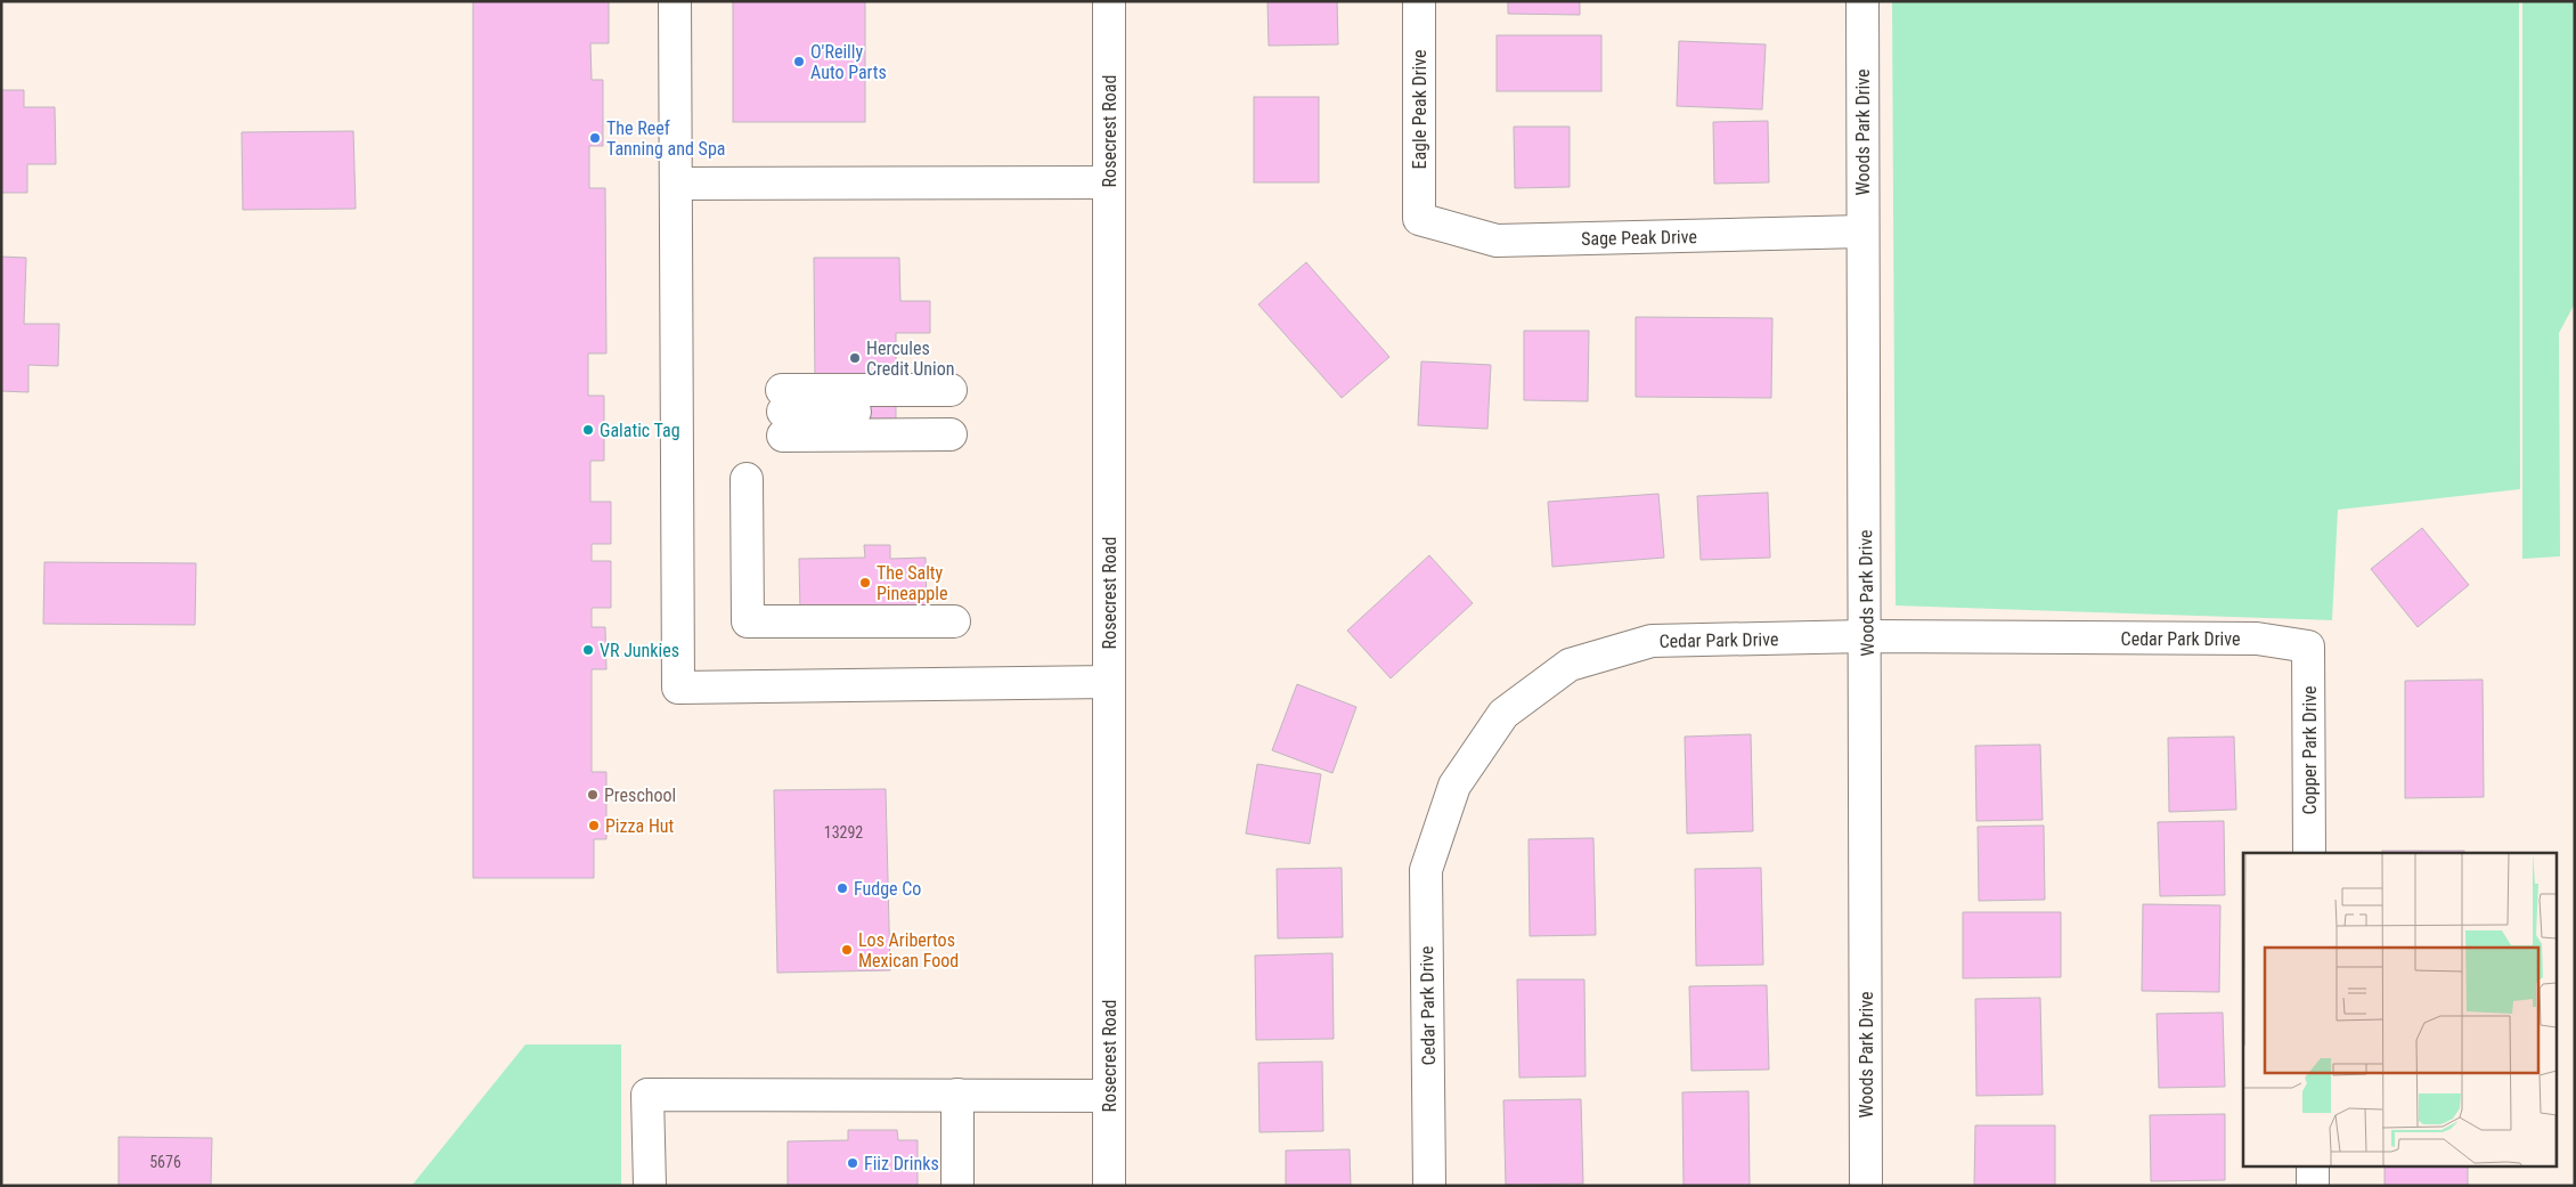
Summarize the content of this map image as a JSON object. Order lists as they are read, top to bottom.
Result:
{
  "streets": {
    "street": [
      "Eagle Peak Drive",
      "Rosecrest Road",
      "Woods Park Drive",
      "Sage Peak Drive",
      "Cedar Park Drive",
      "Copper Park Drive"
    ]
  },
  "crossings": [
    ["Eagle Peak Drive", "Sage Peak Drive"],
    ["Woods Park Drive", "Sage Peak Drive"],
    ["Woods Park Drive", "Cedar Park Drive"],
    ["Cedar Park Drive", "Copper Park Drive"]
  ],
  "places": [
    "O'Reilly Auto Parts",
    "The Reef Tanning and Spa",
    "Hercules Credit Union",
    "Galatic Tag",
    "The Salty Pineapple",
    "VR Junkies",
    "Preschool",
    "Pizza Hut",
    "Fudge Co",
    "Los Aribertos Mexican Food",
    "Fiiz Drinks"
  ],
  "house_numbers": ["13292", "5676"]
}
